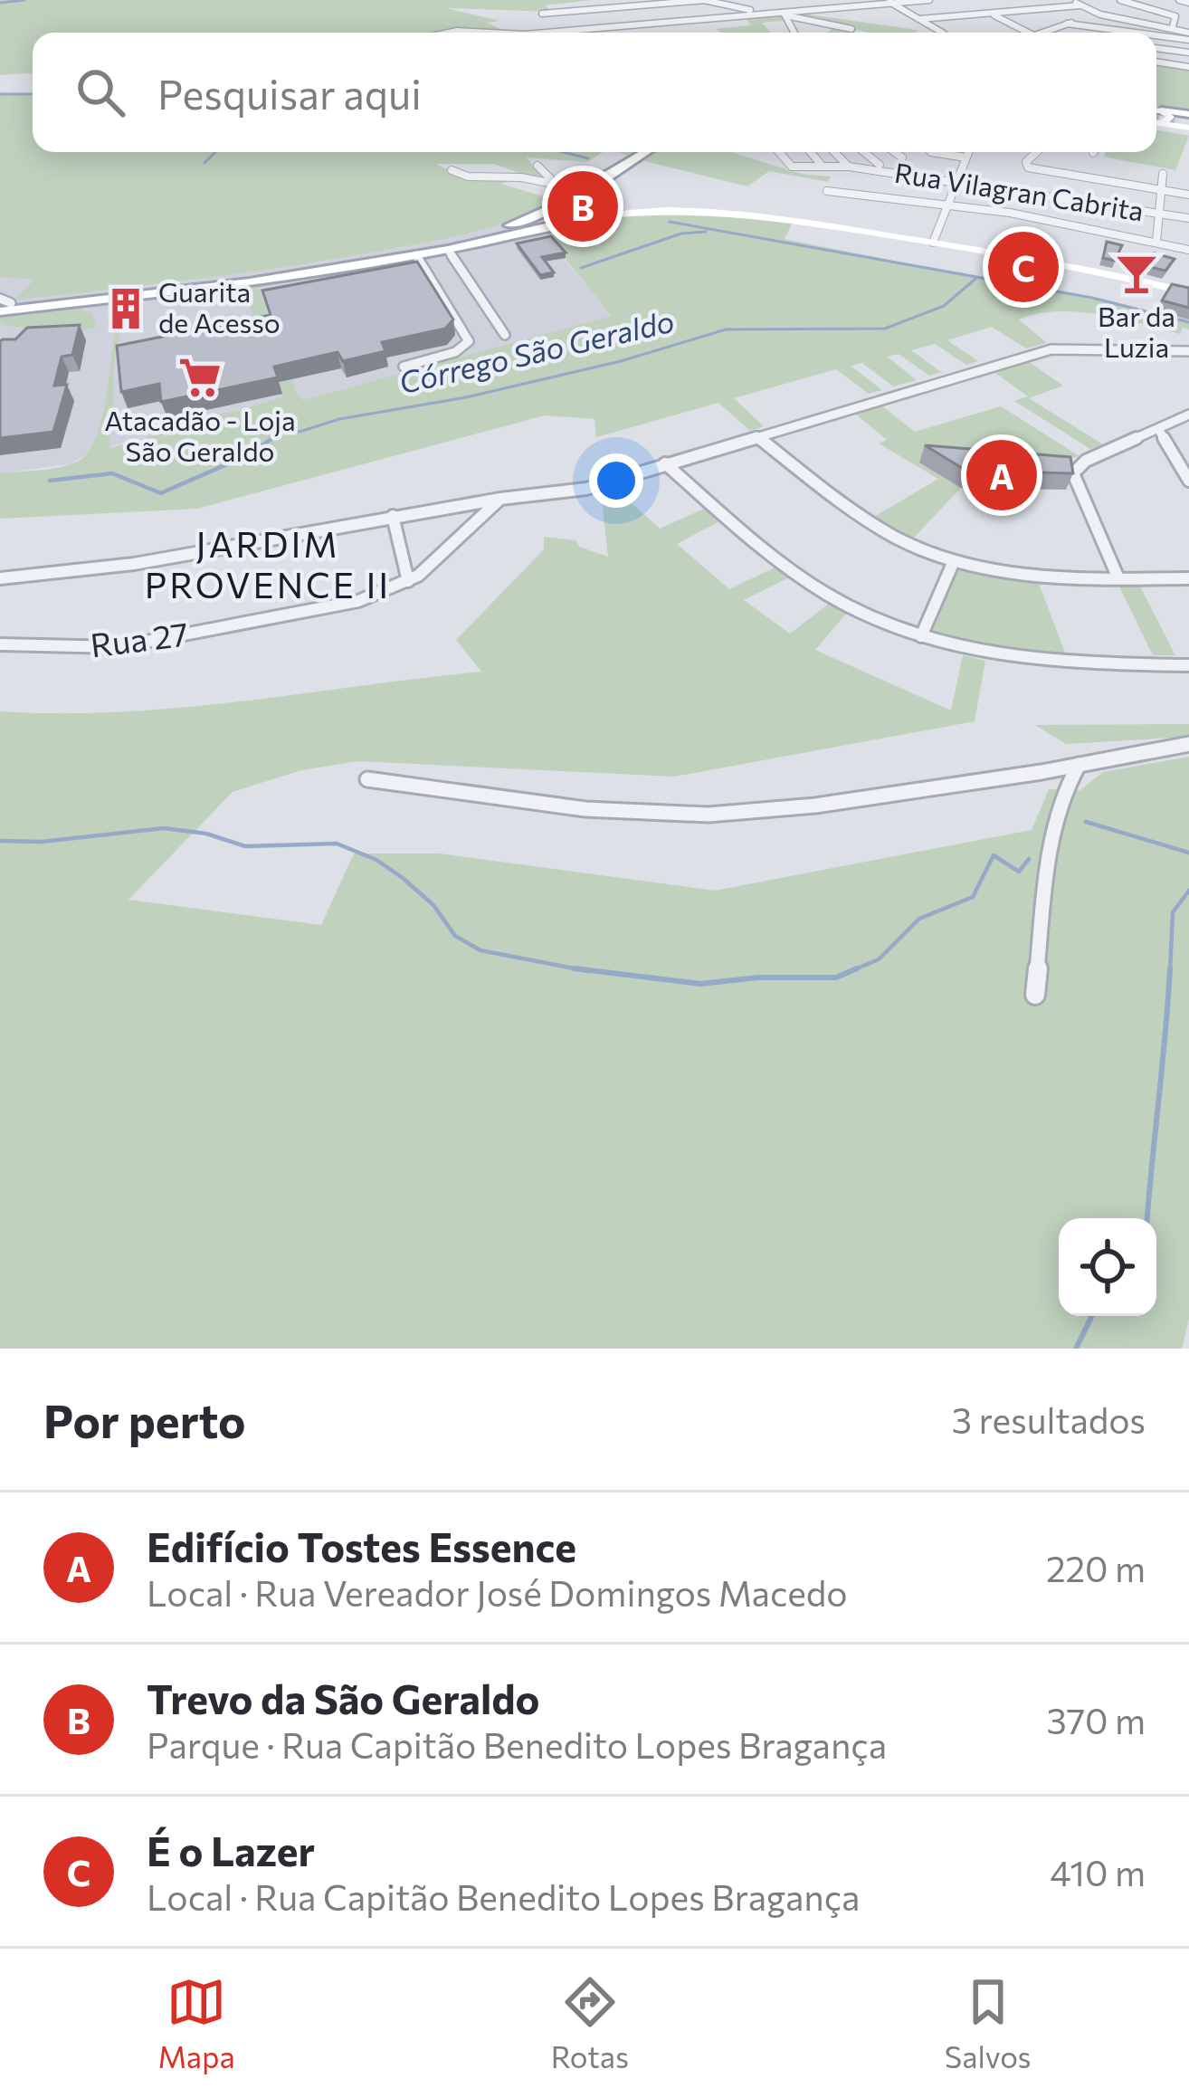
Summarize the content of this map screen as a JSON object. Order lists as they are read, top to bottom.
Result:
{
  "streets": {
    "street": ["Rua Vilagran Cabrita", "Rua 27"]
  },
  "districts": ["JARDIM PROVENCE II"],
  "water": ["Córrego São Geraldo"],
  "places": {
    "bar": ["Bar da Luzia"],
    "building": ["Guarita de Acesso"],
    "supermarket": ["Atacadão - Loja São Geraldo"]
  },
  "page": {
    "search": "Pesquisar aqui",
    "pins": ["B", "C", "A"],
    "heading": ["Por perto", "3 resultados"],
    "list": [
      {
        "mark": "A",
        "name": "Edifício Tostes Essence",
        "note": "Local · Rua Vereador José Domingos Macedo",
        "value": "220 m"
      },
      {
        "mark": "B",
        "name": "Trevo da São Geraldo",
        "note": "Parque · Rua Capitão Benedito Lopes Bragança",
        "value": "370 m"
      },
      {
        "mark": "C",
        "name": "É o Lazer",
        "note": "Local · Rua Capitão Benedito Lopes Bragança",
        "value": "410 m"
      }
    ],
    "nav": ["Mapa", "Rotas", "Salvos"]
  }
}
